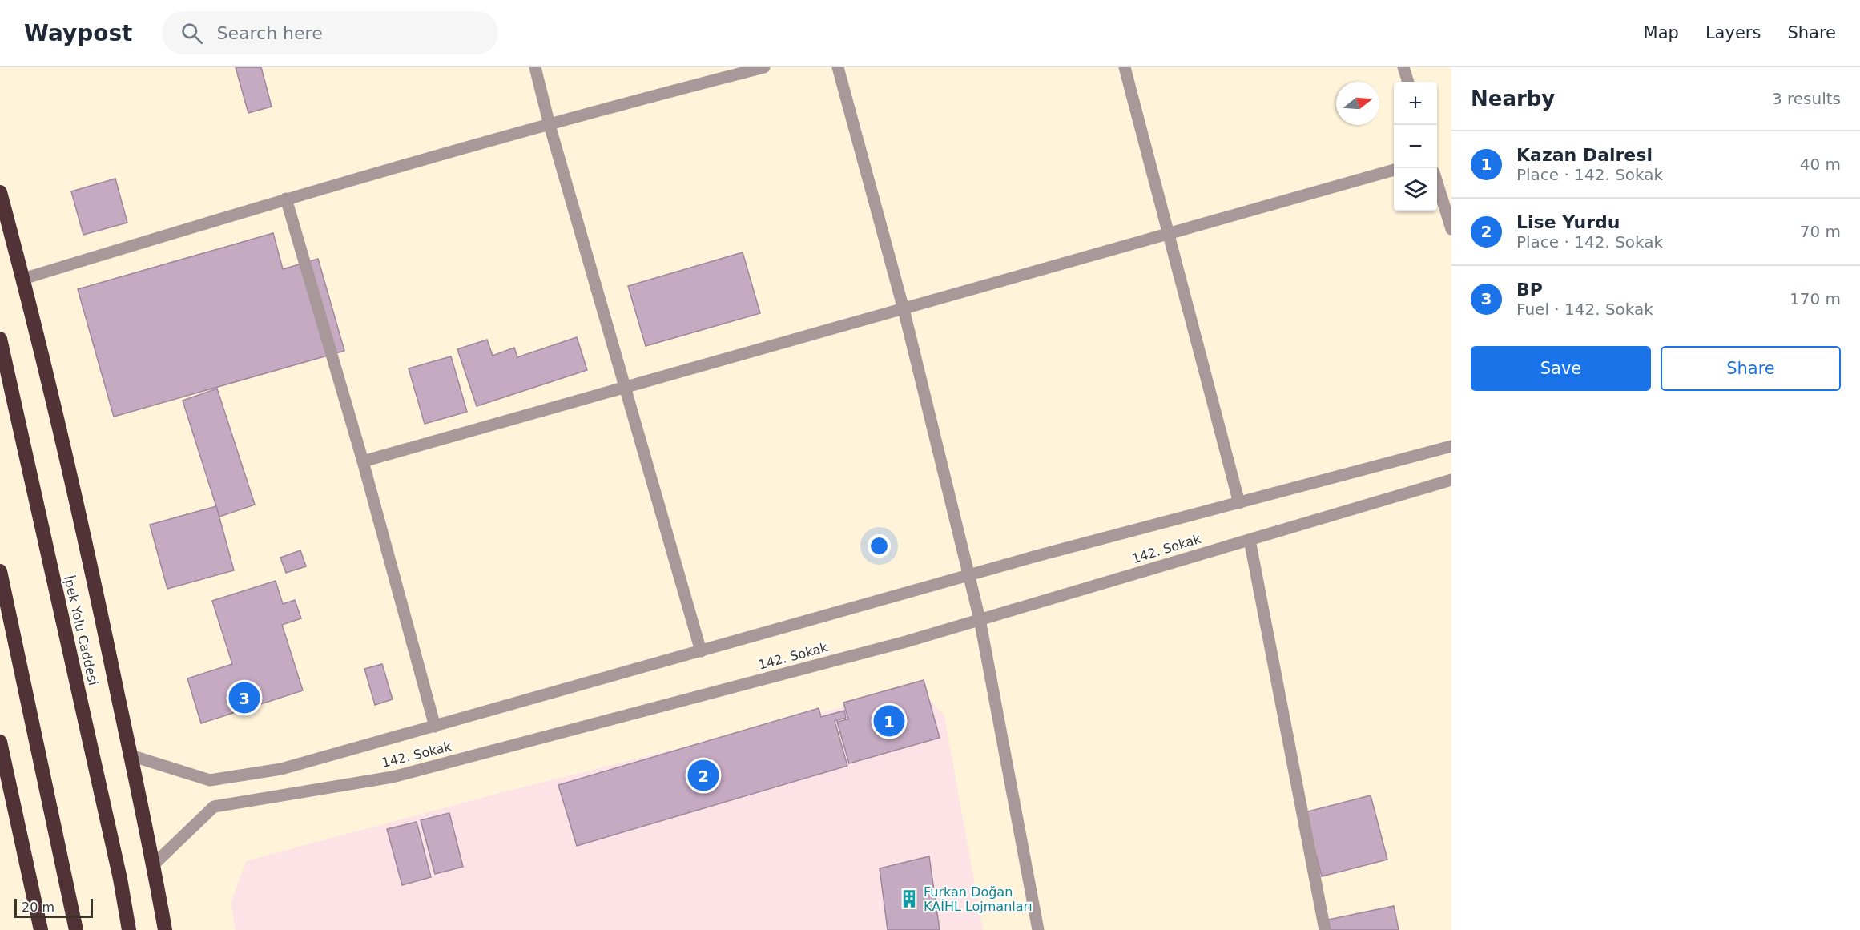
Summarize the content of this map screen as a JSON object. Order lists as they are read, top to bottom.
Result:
{
  "streets": {
    "highway": ["İpek Yolu Caddesi"],
    "street": ["142. Sokak"]
  },
  "places": {
    "building": ["Furkan Doğan KAİHL Lojmanları"]
  },
  "scale_bar": "20 m",
  "north": "right",
  "page": {
    "header": "Waypost",
    "search": "Search here",
    "nav": ["Map", "Layers", "Share"],
    "heading": ["Nearby", "3 results"],
    "map_buttons": ["+", "−"],
    "list": [
      {
        "mark": "1",
        "name": "Kazan Dairesi",
        "note": "Place · 142. Sokak",
        "value": "40 m"
      },
      {
        "mark": "2",
        "name": "Lise Yurdu",
        "note": "Place · 142. Sokak",
        "value": "70 m"
      },
      {
        "mark": "3",
        "name": "BP",
        "note": "Fuel · 142. Sokak",
        "value": "170 m"
      }
    ],
    "buttons": ["Save", "Share"],
    "pins": ["3", "1", "2"],
    "scale": "20 m"
  }
}
